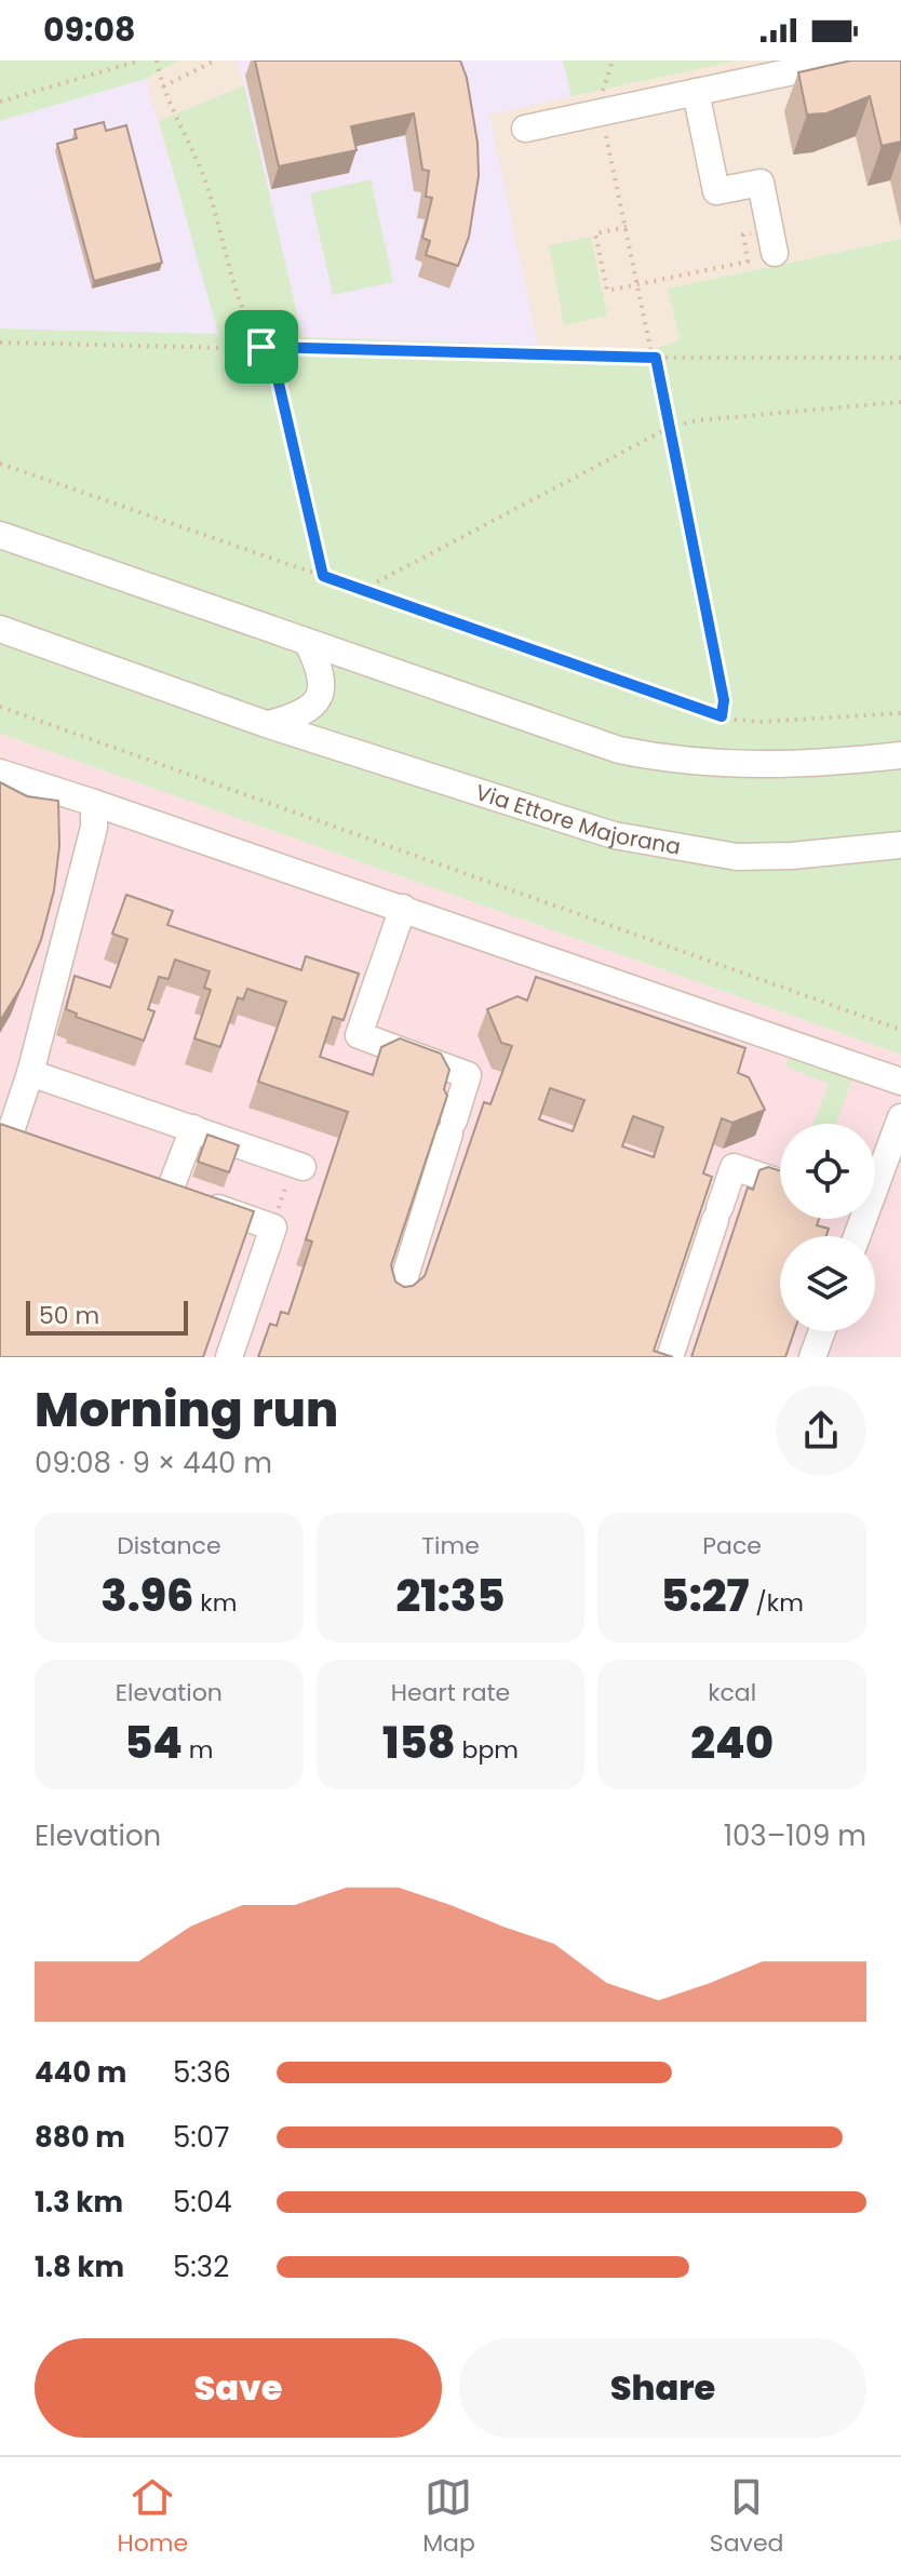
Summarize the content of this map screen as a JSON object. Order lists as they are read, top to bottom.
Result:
{
  "streets": {
    "street": ["Via Ettore Majorana"]
  },
  "scale_bar": "50 m",
  "page": {
    "status": "09:08",
    "scale": "50 m",
    "heading": ["Morning run", "09:08 · 9 × 440 m"],
    "stats": [
      ["Distance", "3.96 km"],
      ["Time", "21:35"],
      ["Pace", "5:27 /km"],
      ["Elevation", "54 m"],
      ["Heart rate", "158 bpm"],
      ["kcal", "240"]
    ],
    "chart": ["Elevation", "103–109 m"],
    "list": [
      {
        "name": "440 m",
        "note": "5:36"
      },
      {
        "name": "880 m",
        "note": "5:07"
      },
      {
        "name": "1.3 km",
        "note": "5:04"
      },
      {
        "name": "1.8 km",
        "note": "5:32"
      }
    ],
    "buttons": ["Save", "Share"],
    "tabs": ["Home", "Map", "Saved"]
  }
}
